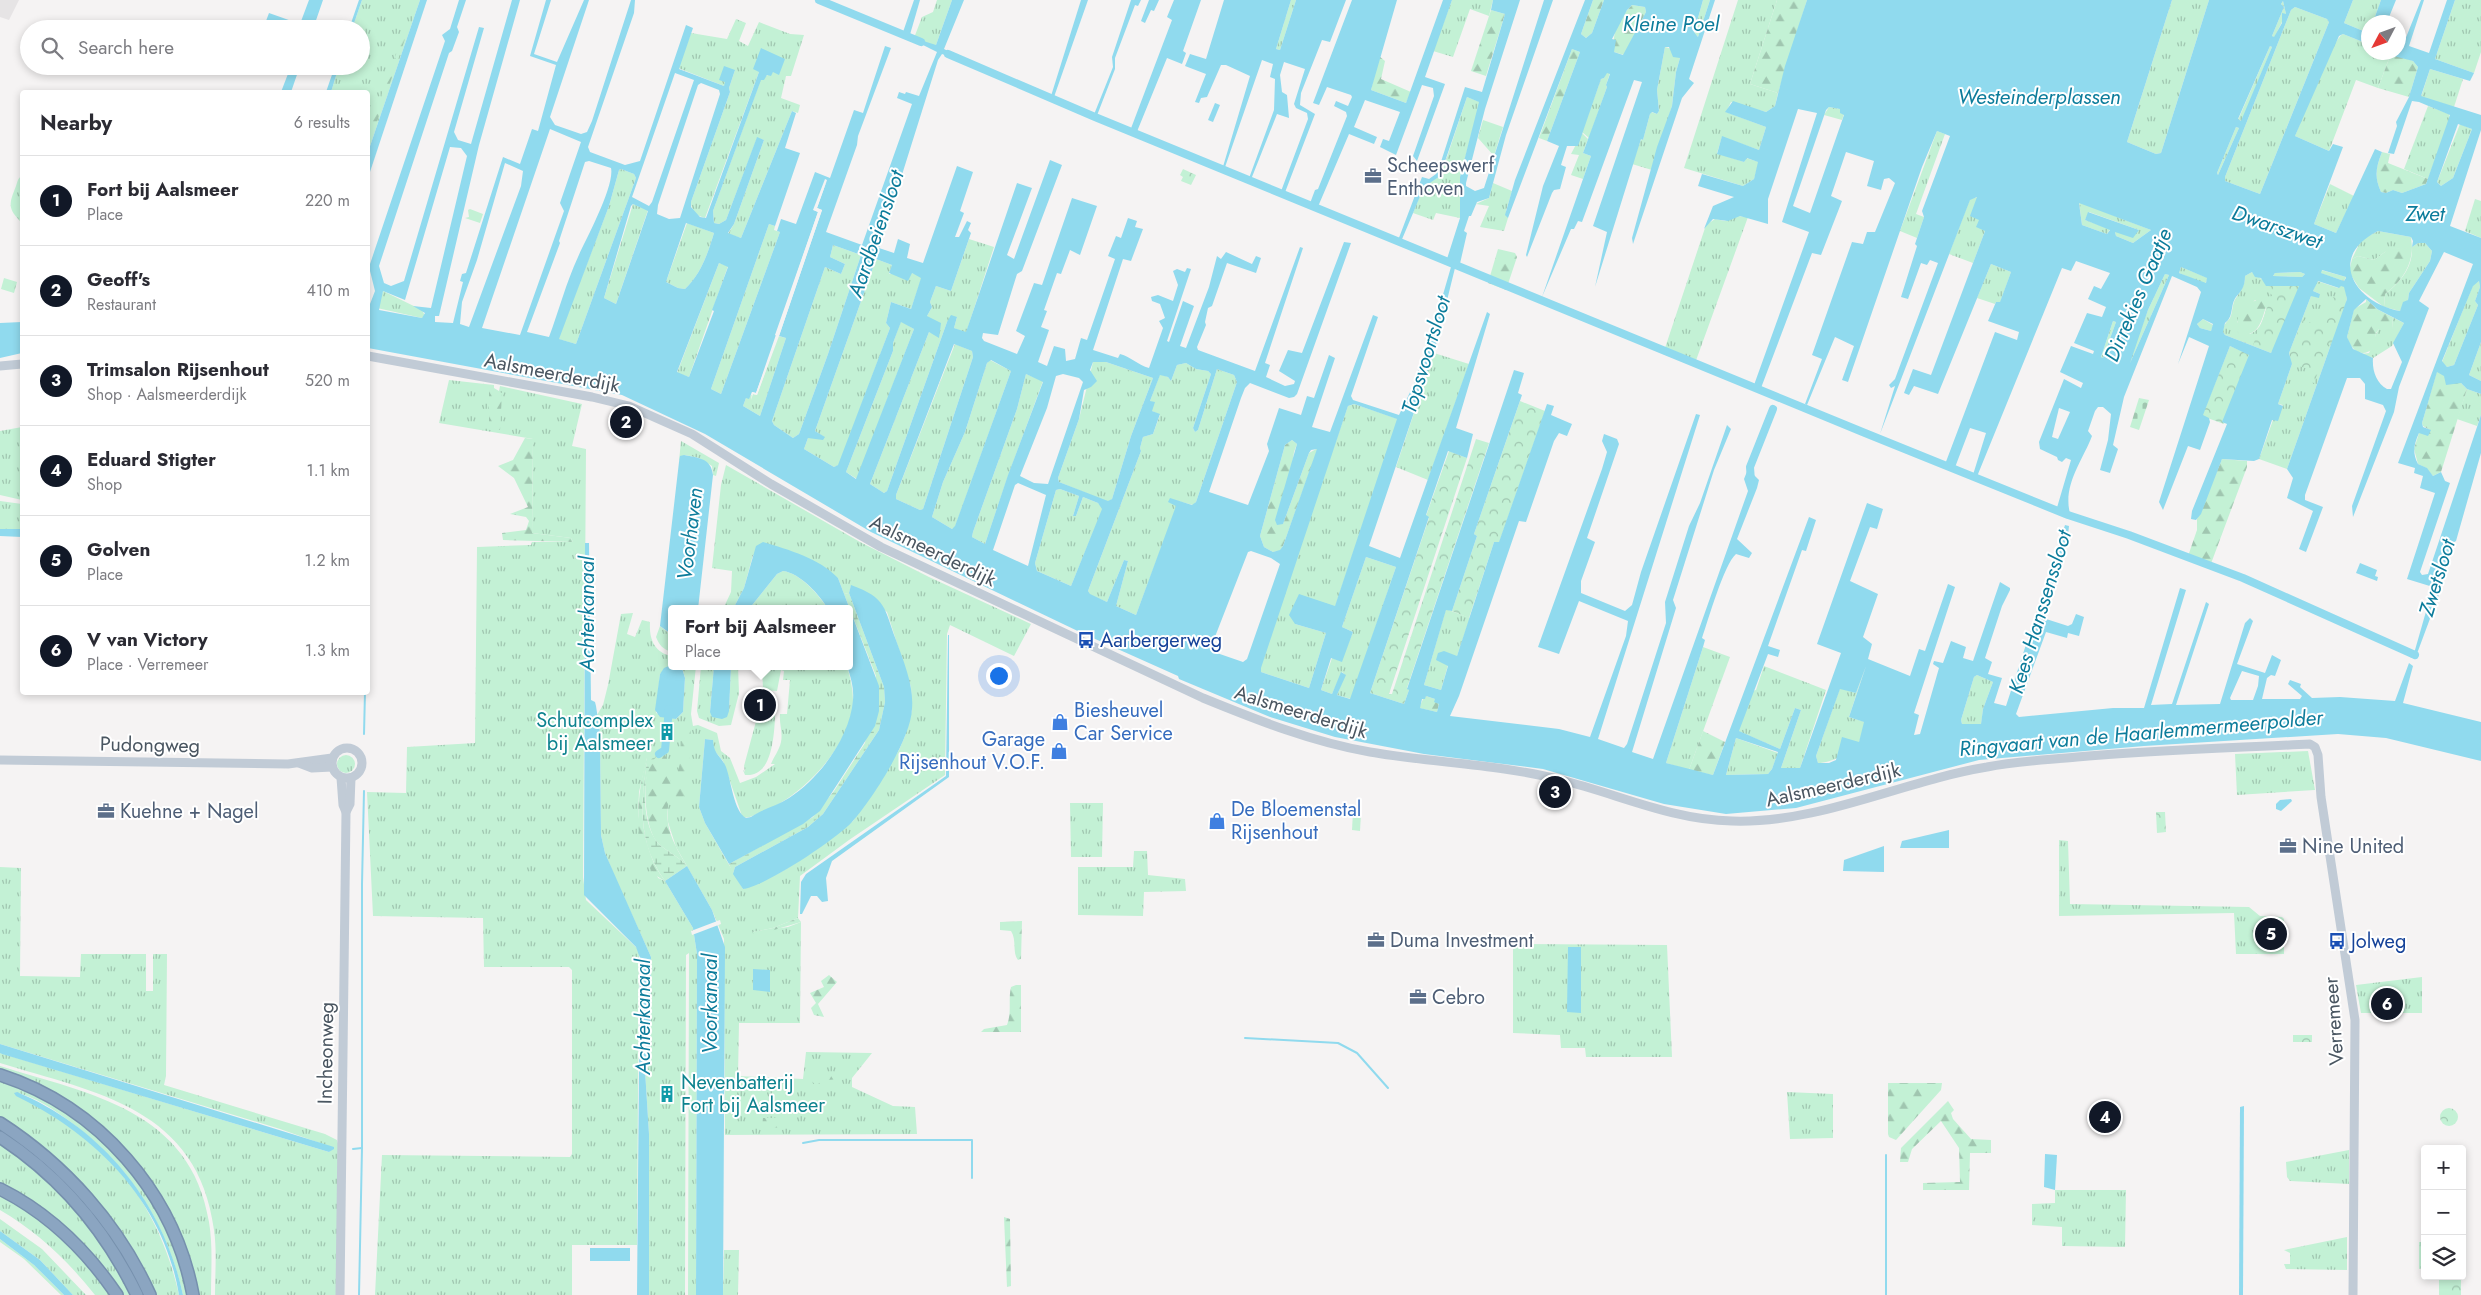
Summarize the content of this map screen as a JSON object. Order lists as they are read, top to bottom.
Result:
{
  "streets": {
    "street": [
      "Aalsmeerderdijk",
      "Pudongweg",
      "Verremeer",
      "Incheonweg"
    ]
  },
  "crossings": [
    ["Aalsmeerderdijk", "Verremeer"],
    ["Pudongweg", "Incheonweg"]
  ],
  "water": [
    "Kleine Poel",
    "Westeinderplassen",
    "Zwet",
    "Dwarszwet",
    "Aardbeiensloot",
    "Dirrekies Gaatje",
    "Topsvoortsloot",
    "Voorhaven",
    "Zwetsloot",
    "Kees Hanssenssloot",
    "Achterkanaal",
    "Ringvaart van de Haarlemmermeerpolder",
    "Voorkanaal"
  ],
  "places": {
    "office": [
      "Scheepswerf Enthoven",
      "Kuehne + Nagel",
      "Nine United",
      "Duma Investment",
      "Cebro"
    ],
    "bus stop": ["Aarbergerweg", "Jolweg"],
    "shop": ["Biesheuvel Car Service", "Garage Rijsenhout V.O.F.", "De Bloemenstal Rijsenhout"],
    "building": ["Schutcomplex bij Aalsmeer", "Nevenbatterij Fort bij Aalsmeer"]
  },
  "north": "bottom left",
  "page": {
    "search": "Search here",
    "heading": ["Nearby", "6 results"],
    "list": [
      {
        "mark": "1",
        "name": "Fort bij Aalsmeer",
        "note": "Place",
        "value": "220 m"
      },
      {
        "mark": "2",
        "name": "Geoff's",
        "note": "Restaurant",
        "value": "410 m"
      },
      {
        "mark": "3",
        "name": "Trimsalon Rijsenhout",
        "note": "Shop · Aalsmeerderdijk",
        "value": "520 m"
      },
      {
        "mark": "4",
        "name": "Eduard Stigter",
        "note": "Shop",
        "value": "1.1 km"
      },
      {
        "mark": "5",
        "name": "Golven",
        "note": "Place",
        "value": "1.2 km"
      },
      {
        "mark": "6",
        "name": "V van Victory",
        "note": "Place · Verremeer",
        "value": "1.3 km"
      }
    ],
    "pins": [
      "2",
      "1",
      "3",
      "5",
      "6",
      "4"
    ],
    "popup": ["Fort bij Aalsmeer", "Place"],
    "map_buttons": ["+", "−"]
  }
}
